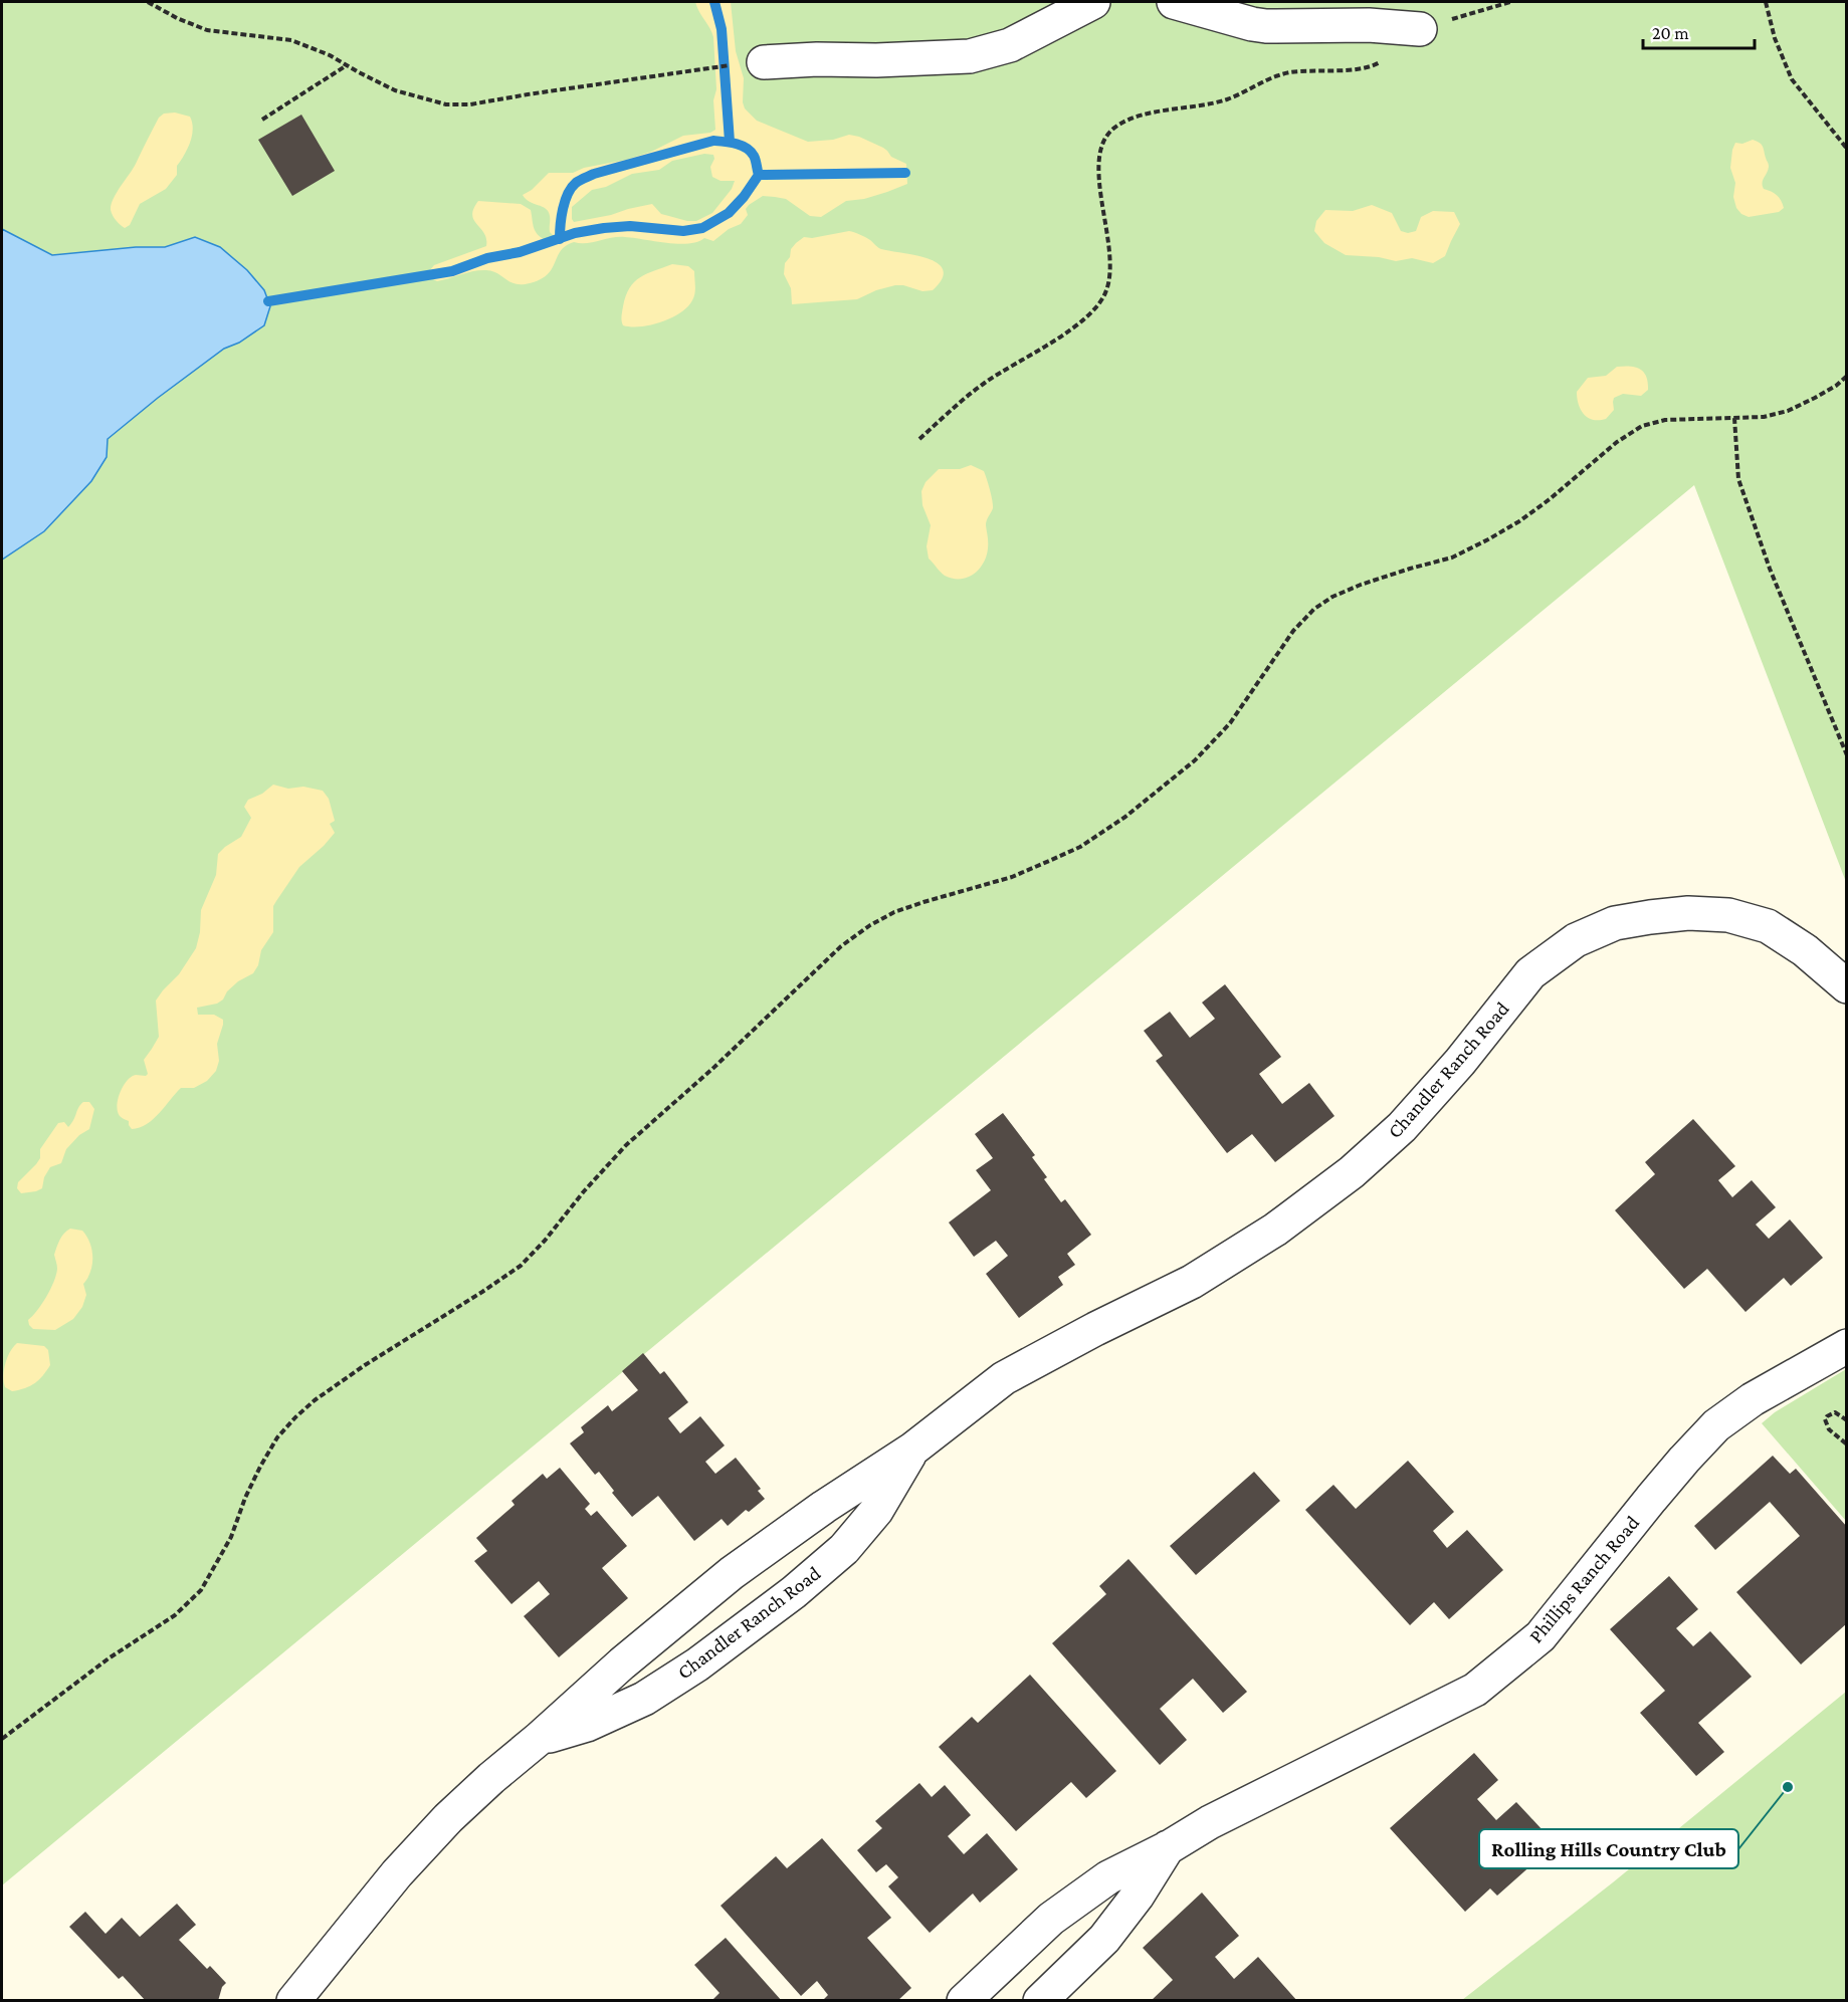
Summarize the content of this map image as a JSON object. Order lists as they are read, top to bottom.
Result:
{
  "streets": {
    "street": ["Chandler Ranch Road", "Phillips Ranch Road"]
  },
  "places": ["Rolling Hills Country Club"],
  "scale_bar": "20 m"
}
